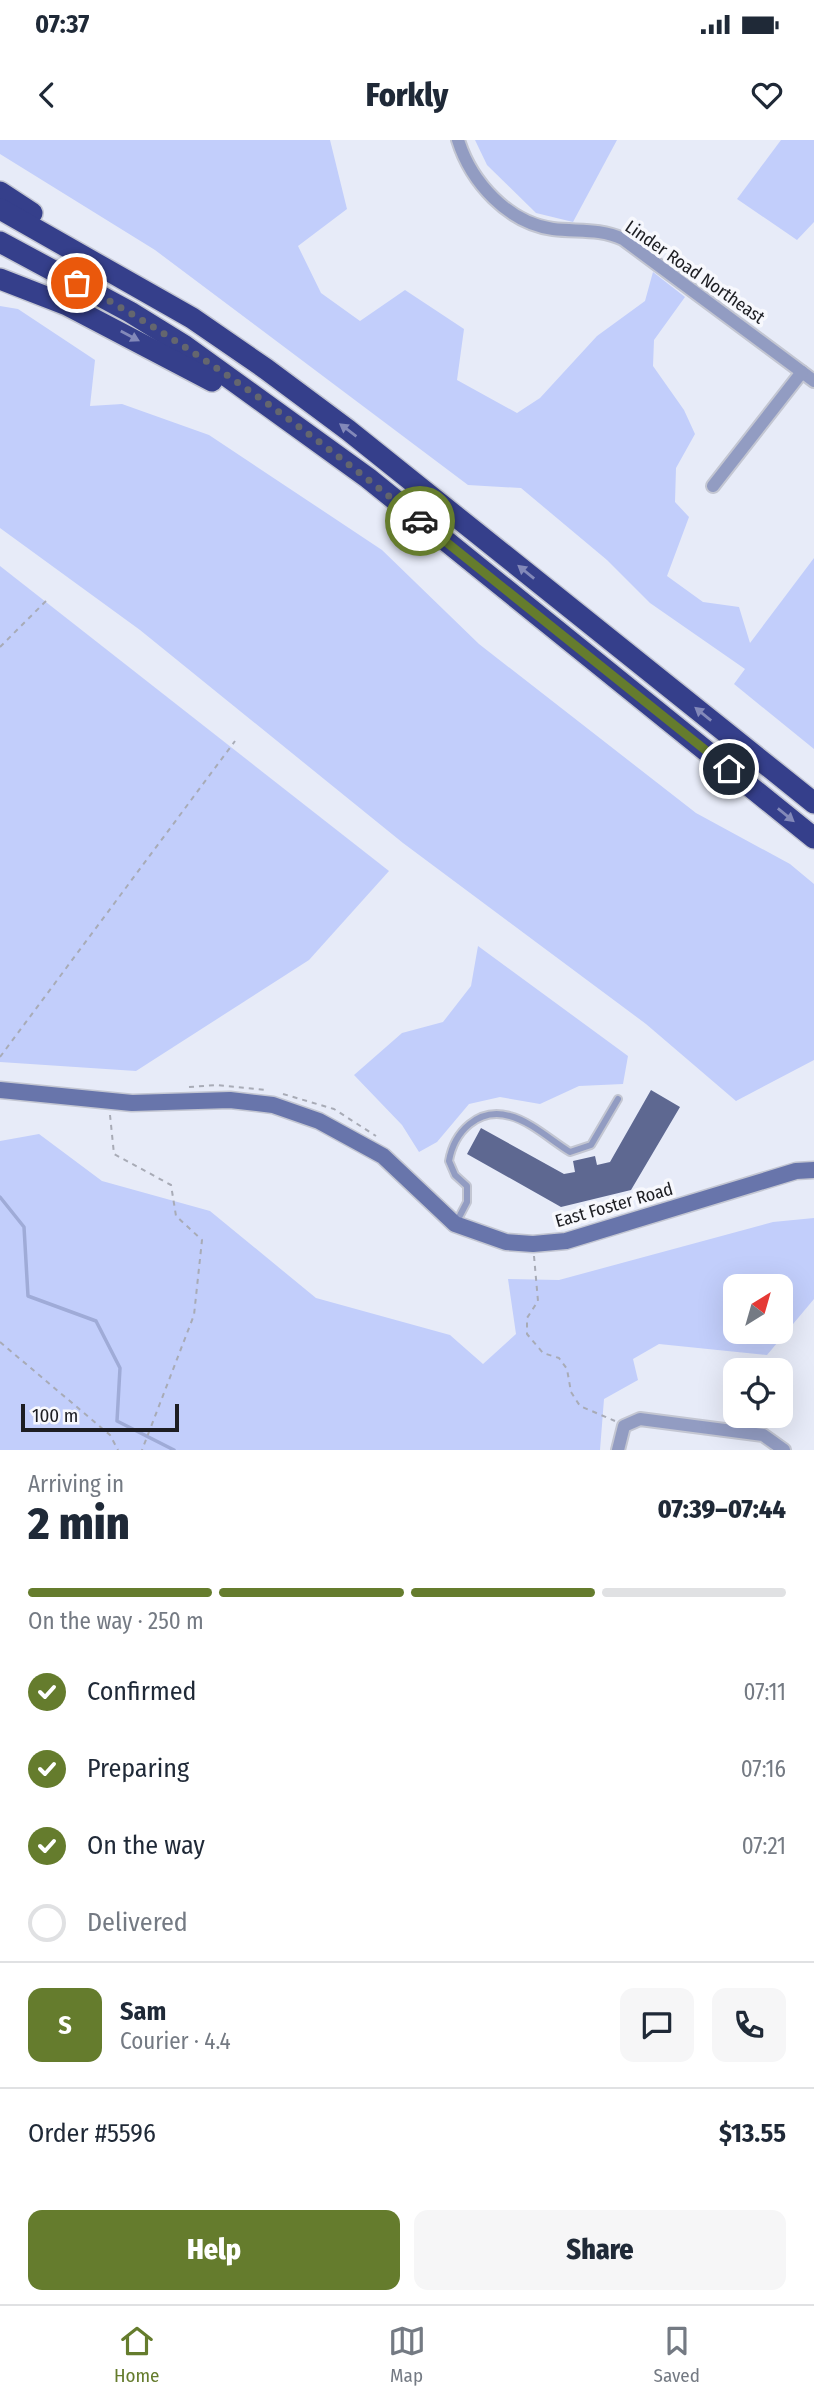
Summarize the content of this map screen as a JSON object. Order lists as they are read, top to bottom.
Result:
{
  "streets": {
    "street": ["Linder Road Northeast", "East Foster Road"]
  },
  "scale_bar": "100 m",
  "north": "top right",
  "page": {
    "status": "07:37",
    "header": "Forkly",
    "scale": "100 m",
    "heading": ["2 min", "Arriving in", "07:39–07:44"],
    "panel": [
      "Sam",
      "Courier · 4.4",
      "Order #5596",
      "$13.55"
    ],
    "bar": "On the way · 250 m",
    "list": [
      ["Confirmed", "07:11"],
      ["Preparing", "07:16"],
      ["On the way", "07:21"],
      "Delivered"
    ],
    "round": "S",
    "buttons": ["Help", "Share"],
    "tabs": ["Home", "Map", "Saved"]
  }
}
